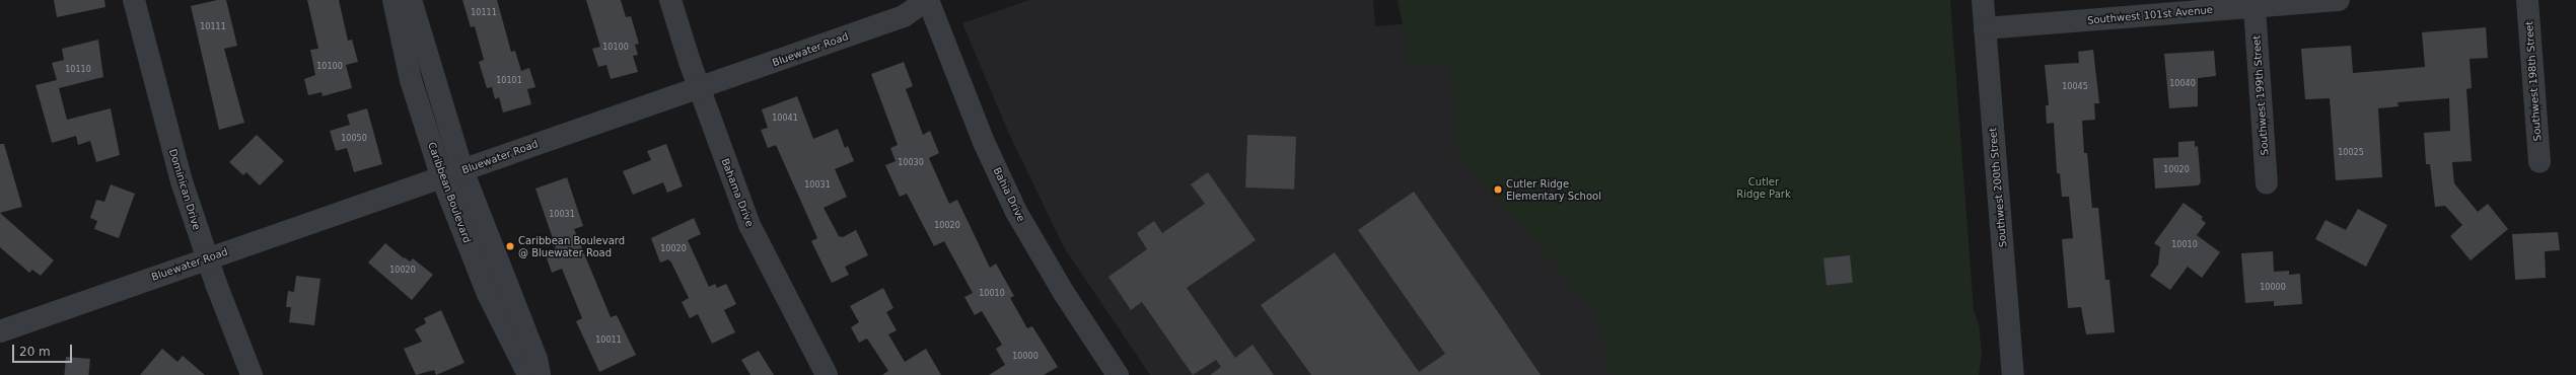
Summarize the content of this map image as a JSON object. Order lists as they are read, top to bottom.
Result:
{
  "streets": {
    "street": [
      "Southwest 101st Avenue",
      "Bluewater Road",
      "Southwest 198th Street",
      "Southwest 199th Street",
      "Southwest 200th Street",
      "Dominican Drive",
      "Caribbean Boulevard",
      "Bahama Drive",
      "Bahia Drive"
    ]
  },
  "crossings": [
    ["Southwest 101st Avenue", "Southwest 199th Street"],
    ["Southwest 101st Avenue", "Southwest 200th Street"],
    ["Bluewater Road", "Dominican Drive"],
    ["Bluewater Road", "Caribbean Boulevard"],
    ["Bluewater Road", "Bahama Drive"],
    ["Bluewater Road", "Bahia Drive"]
  ],
  "parks": ["Cutler Ridge Park"],
  "places": ["Cutler Ridge Elementary School", "Caribbean Boulevard @ Bluewater Road"],
  "house_numbers": [
    "10111",
    "10111",
    "10100",
    "10100",
    "10110",
    "10101",
    "10040",
    "10045",
    "10041",
    "10050",
    "10025",
    "10030",
    "10020",
    "10031",
    "10031",
    "10020",
    "10010",
    "10020",
    "10020",
    "10000",
    "10010",
    "10011",
    "10000"
  ],
  "scale_bar": "20 m"
}
